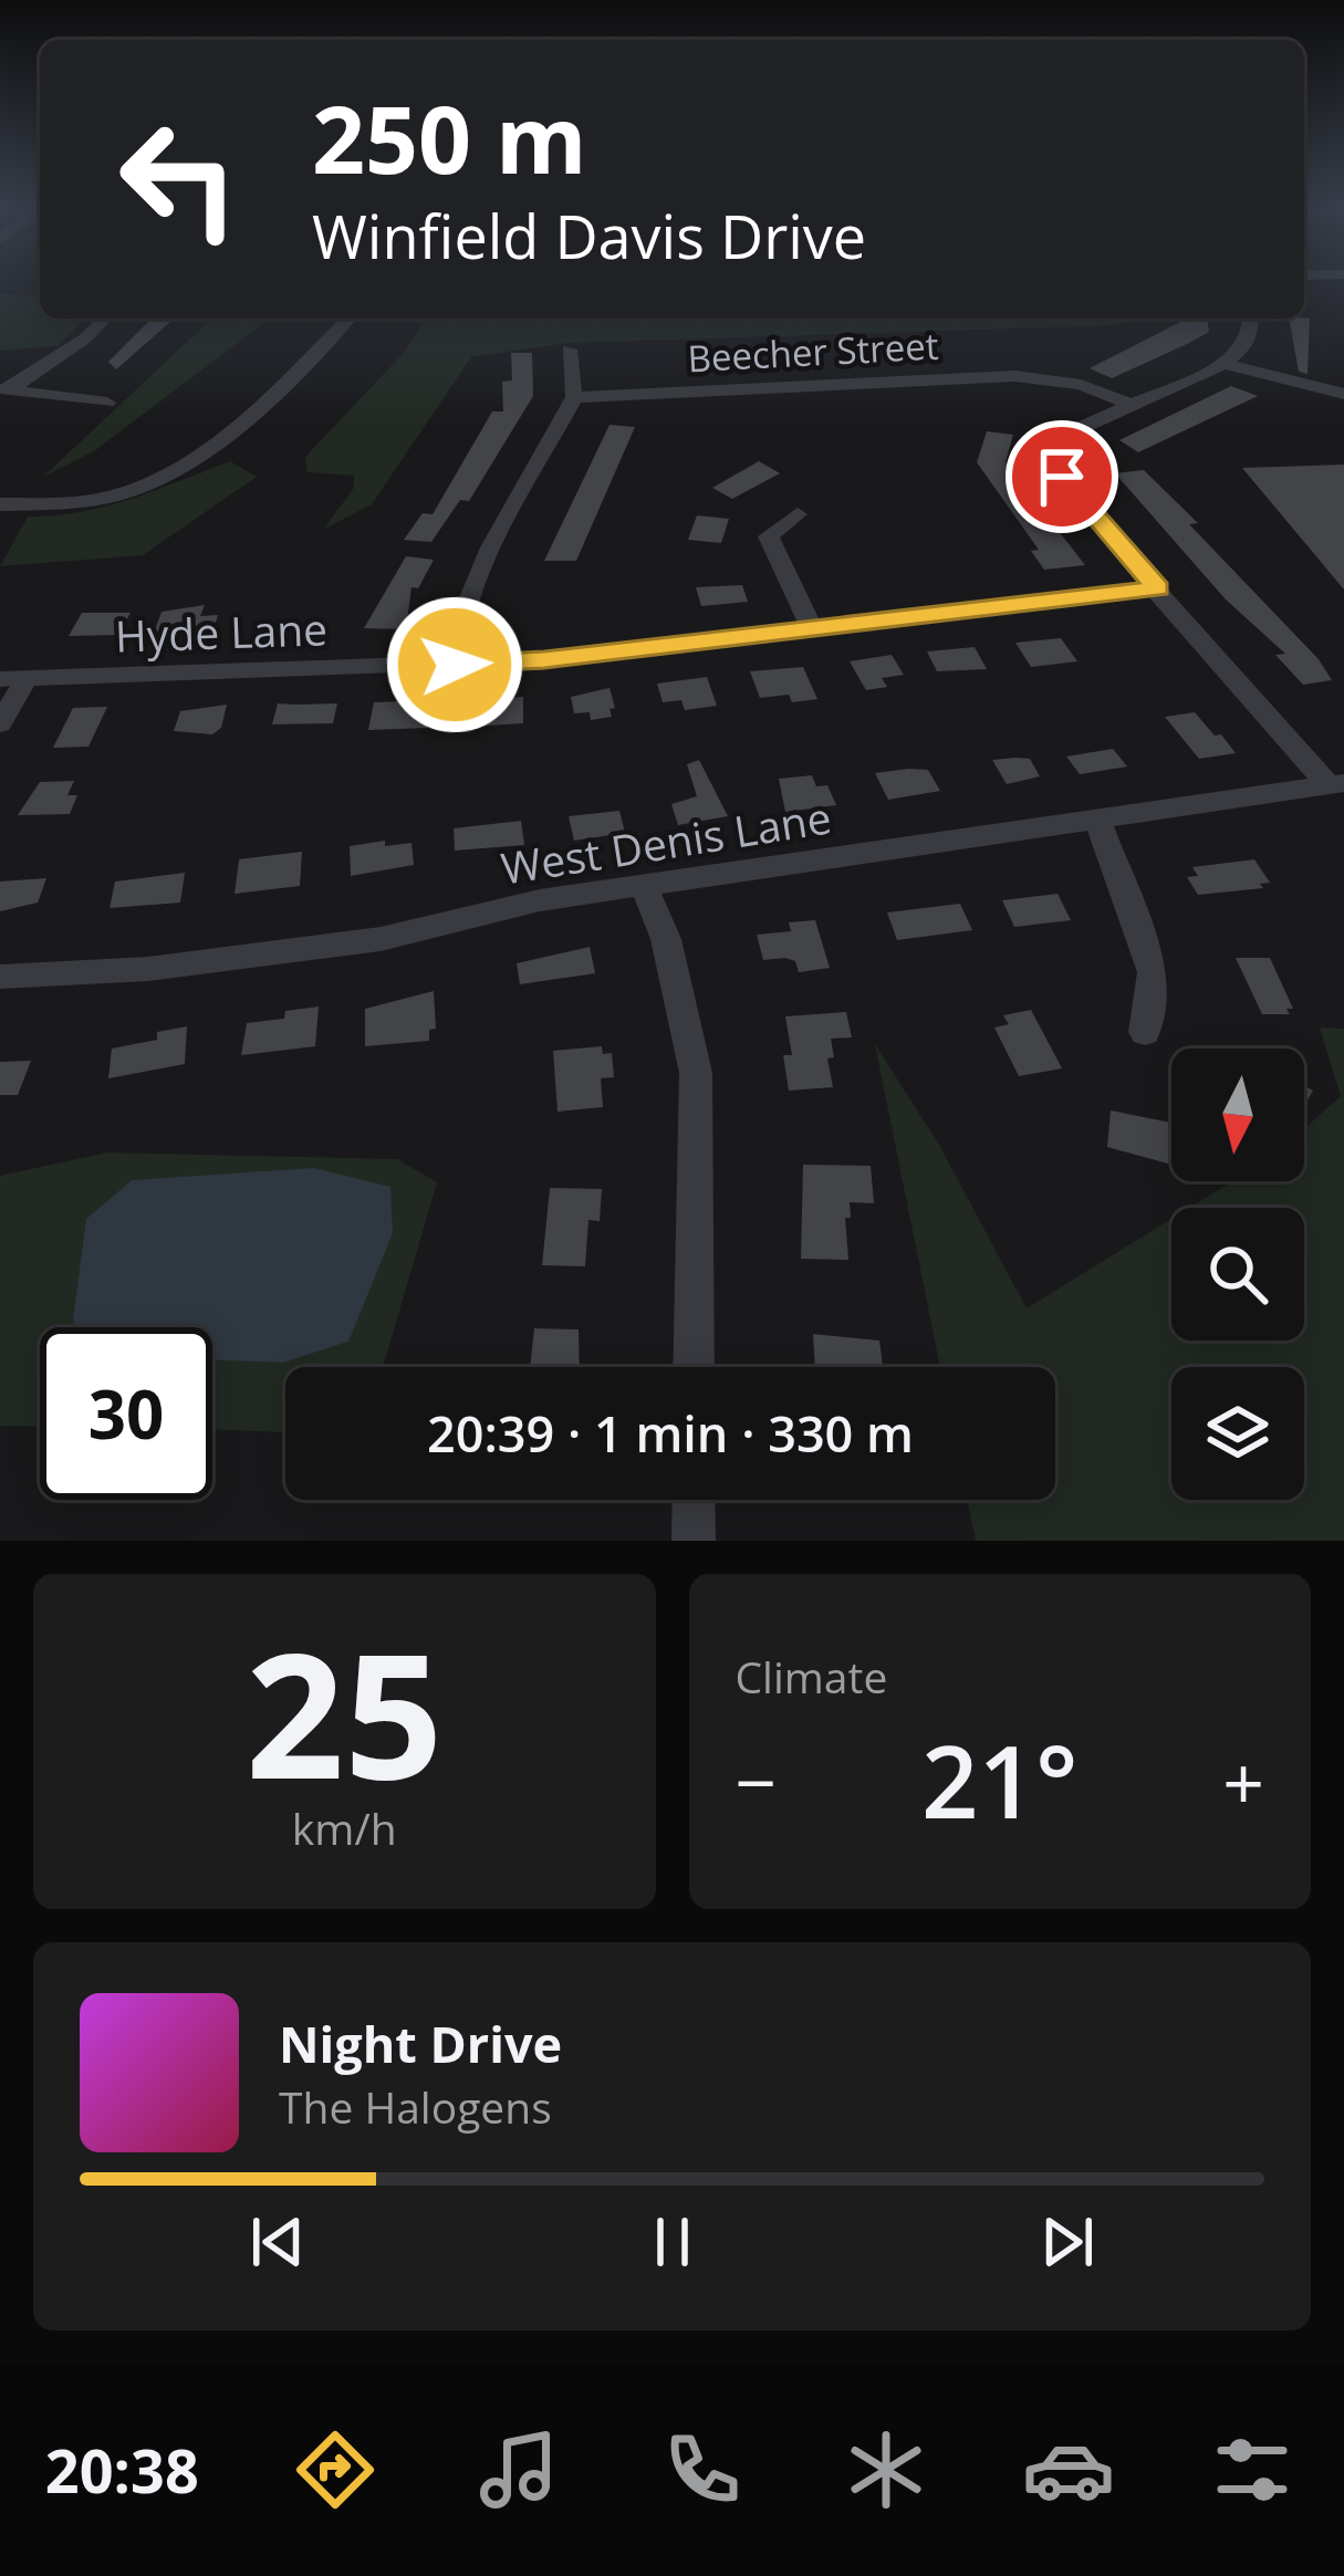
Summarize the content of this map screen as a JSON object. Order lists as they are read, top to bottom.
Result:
{
  "streets": {
    "street": ["Beecher Street", "Hyde Lane", "West Denis Lane"]
  },
  "north": "bottom",
  "page": {
    "turn": ["250 m", "Winfield Davis Drive"],
    "limit": "30",
    "trip": "20:39 · 1 min · 330 m",
    "tile": [
      ["25", "km/h"],
      "Climate"
    ],
    "heat": ["−", "21°", "+"],
    "song": ["Night Drive", "The Halogens"],
    "tabs": "20:38"
  }
}
